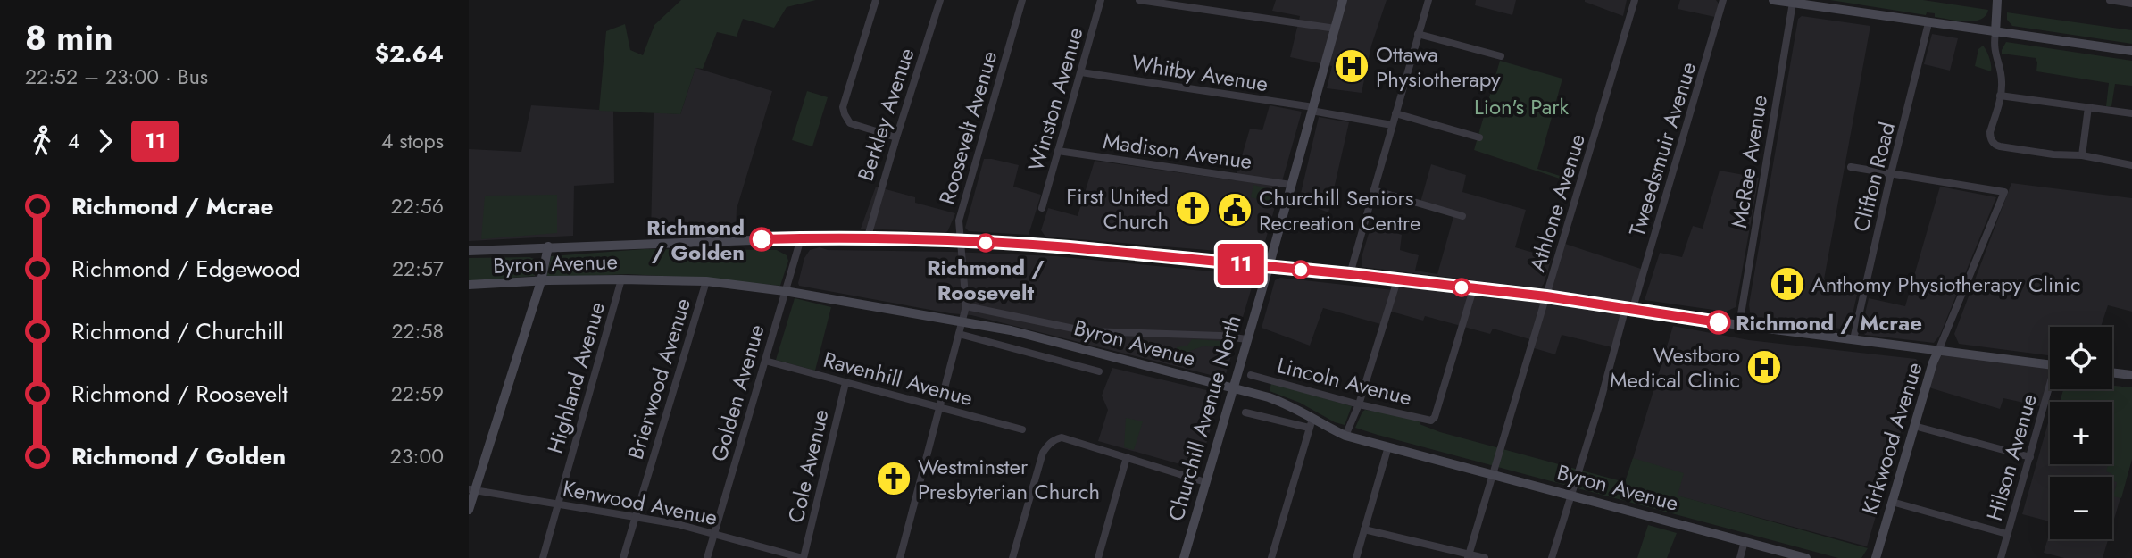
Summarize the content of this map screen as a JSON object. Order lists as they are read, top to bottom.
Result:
{
  "streets": {
    "main road": ["Byron Avenue", "Churchill Avenue North", "Kirkwood Avenue"],
    "street": [
      "Whitby Avenue",
      "Winston Avenue",
      "Berkley Avenue",
      "Roosevelt Avenue",
      "Tweedsmuir Avenue",
      "Madison Avenue",
      "McRae Avenue",
      "Clifton Road",
      "Athlone Avenue",
      "Highland Avenue",
      "Brierwood Avenue",
      "Ravenhill Avenue",
      "Lincoln Avenue",
      "Golden Avenue",
      "Hilson Avenue",
      "Cole Avenue",
      "Kenwood Avenue"
    ]
  },
  "crossings": [
    ["Whitby Avenue", "Winston Avenue"],
    ["Whitby Avenue", "Churchill Avenue North"],
    ["Winston Avenue", "Madison Avenue"],
    ["Roosevelt Avenue", "Byron Avenue"],
    ["Roosevelt Avenue", "Ravenhill Avenue"],
    ["Tweedsmuir Avenue", "Byron Avenue"],
    ["Madison Avenue", "Churchill Avenue North"],
    ["Clifton Road", "Kirkwood Avenue"],
    ["Athlone Avenue", "Byron Avenue"],
    ["Byron Avenue", "Highland Avenue"],
    ["Byron Avenue", "Brierwood Avenue"],
    ["Byron Avenue", "Golden Avenue"],
    ["Byron Avenue", "Churchill Avenue North"],
    ["Highland Avenue", "Kenwood Avenue"],
    ["Brierwood Avenue", "Kenwood Avenue"],
    ["Ravenhill Avenue", "Golden Avenue"],
    ["Ravenhill Avenue", "Cole Avenue"],
    ["Golden Avenue", "Kenwood Avenue"],
    ["Cole Avenue", "Kenwood Avenue"]
  ],
  "parks": ["Lion's Park"],
  "places": {
    "hospital": ["Ottawa Physiotherapy", "Anthomy Physiotherapy Clinic", "Westboro Medical Clinic"],
    "church": ["First United Church", "Westminster Presbyterian Church"],
    "public building": ["Churchill Seniors Recreation Centre"],
    "other": ["Richmond / Golden", "Richmond / Roosevelt", "Richmond / Mcrae"]
  },
  "lines": ["bus line 11"],
  "page": {
    "heading": ["8 min", "22:52 – 23:00 · Bus", "$2.64"],
    "on_map": "11",
    "legs": ["4", "11", "4 stops"],
    "list": [
      {
        "name": "Richmond / Mcrae",
        "value": "22:56"
      },
      {
        "name": "Richmond / Edgewood",
        "value": "22:57"
      },
      {
        "name": "Richmond / Churchill",
        "value": "22:58"
      },
      {
        "name": "Richmond / Roosevelt",
        "value": "22:59"
      },
      {
        "name": "Richmond / Golden",
        "value": "23:00"
      }
    ],
    "map_buttons": ["+", "−"]
  }
}
